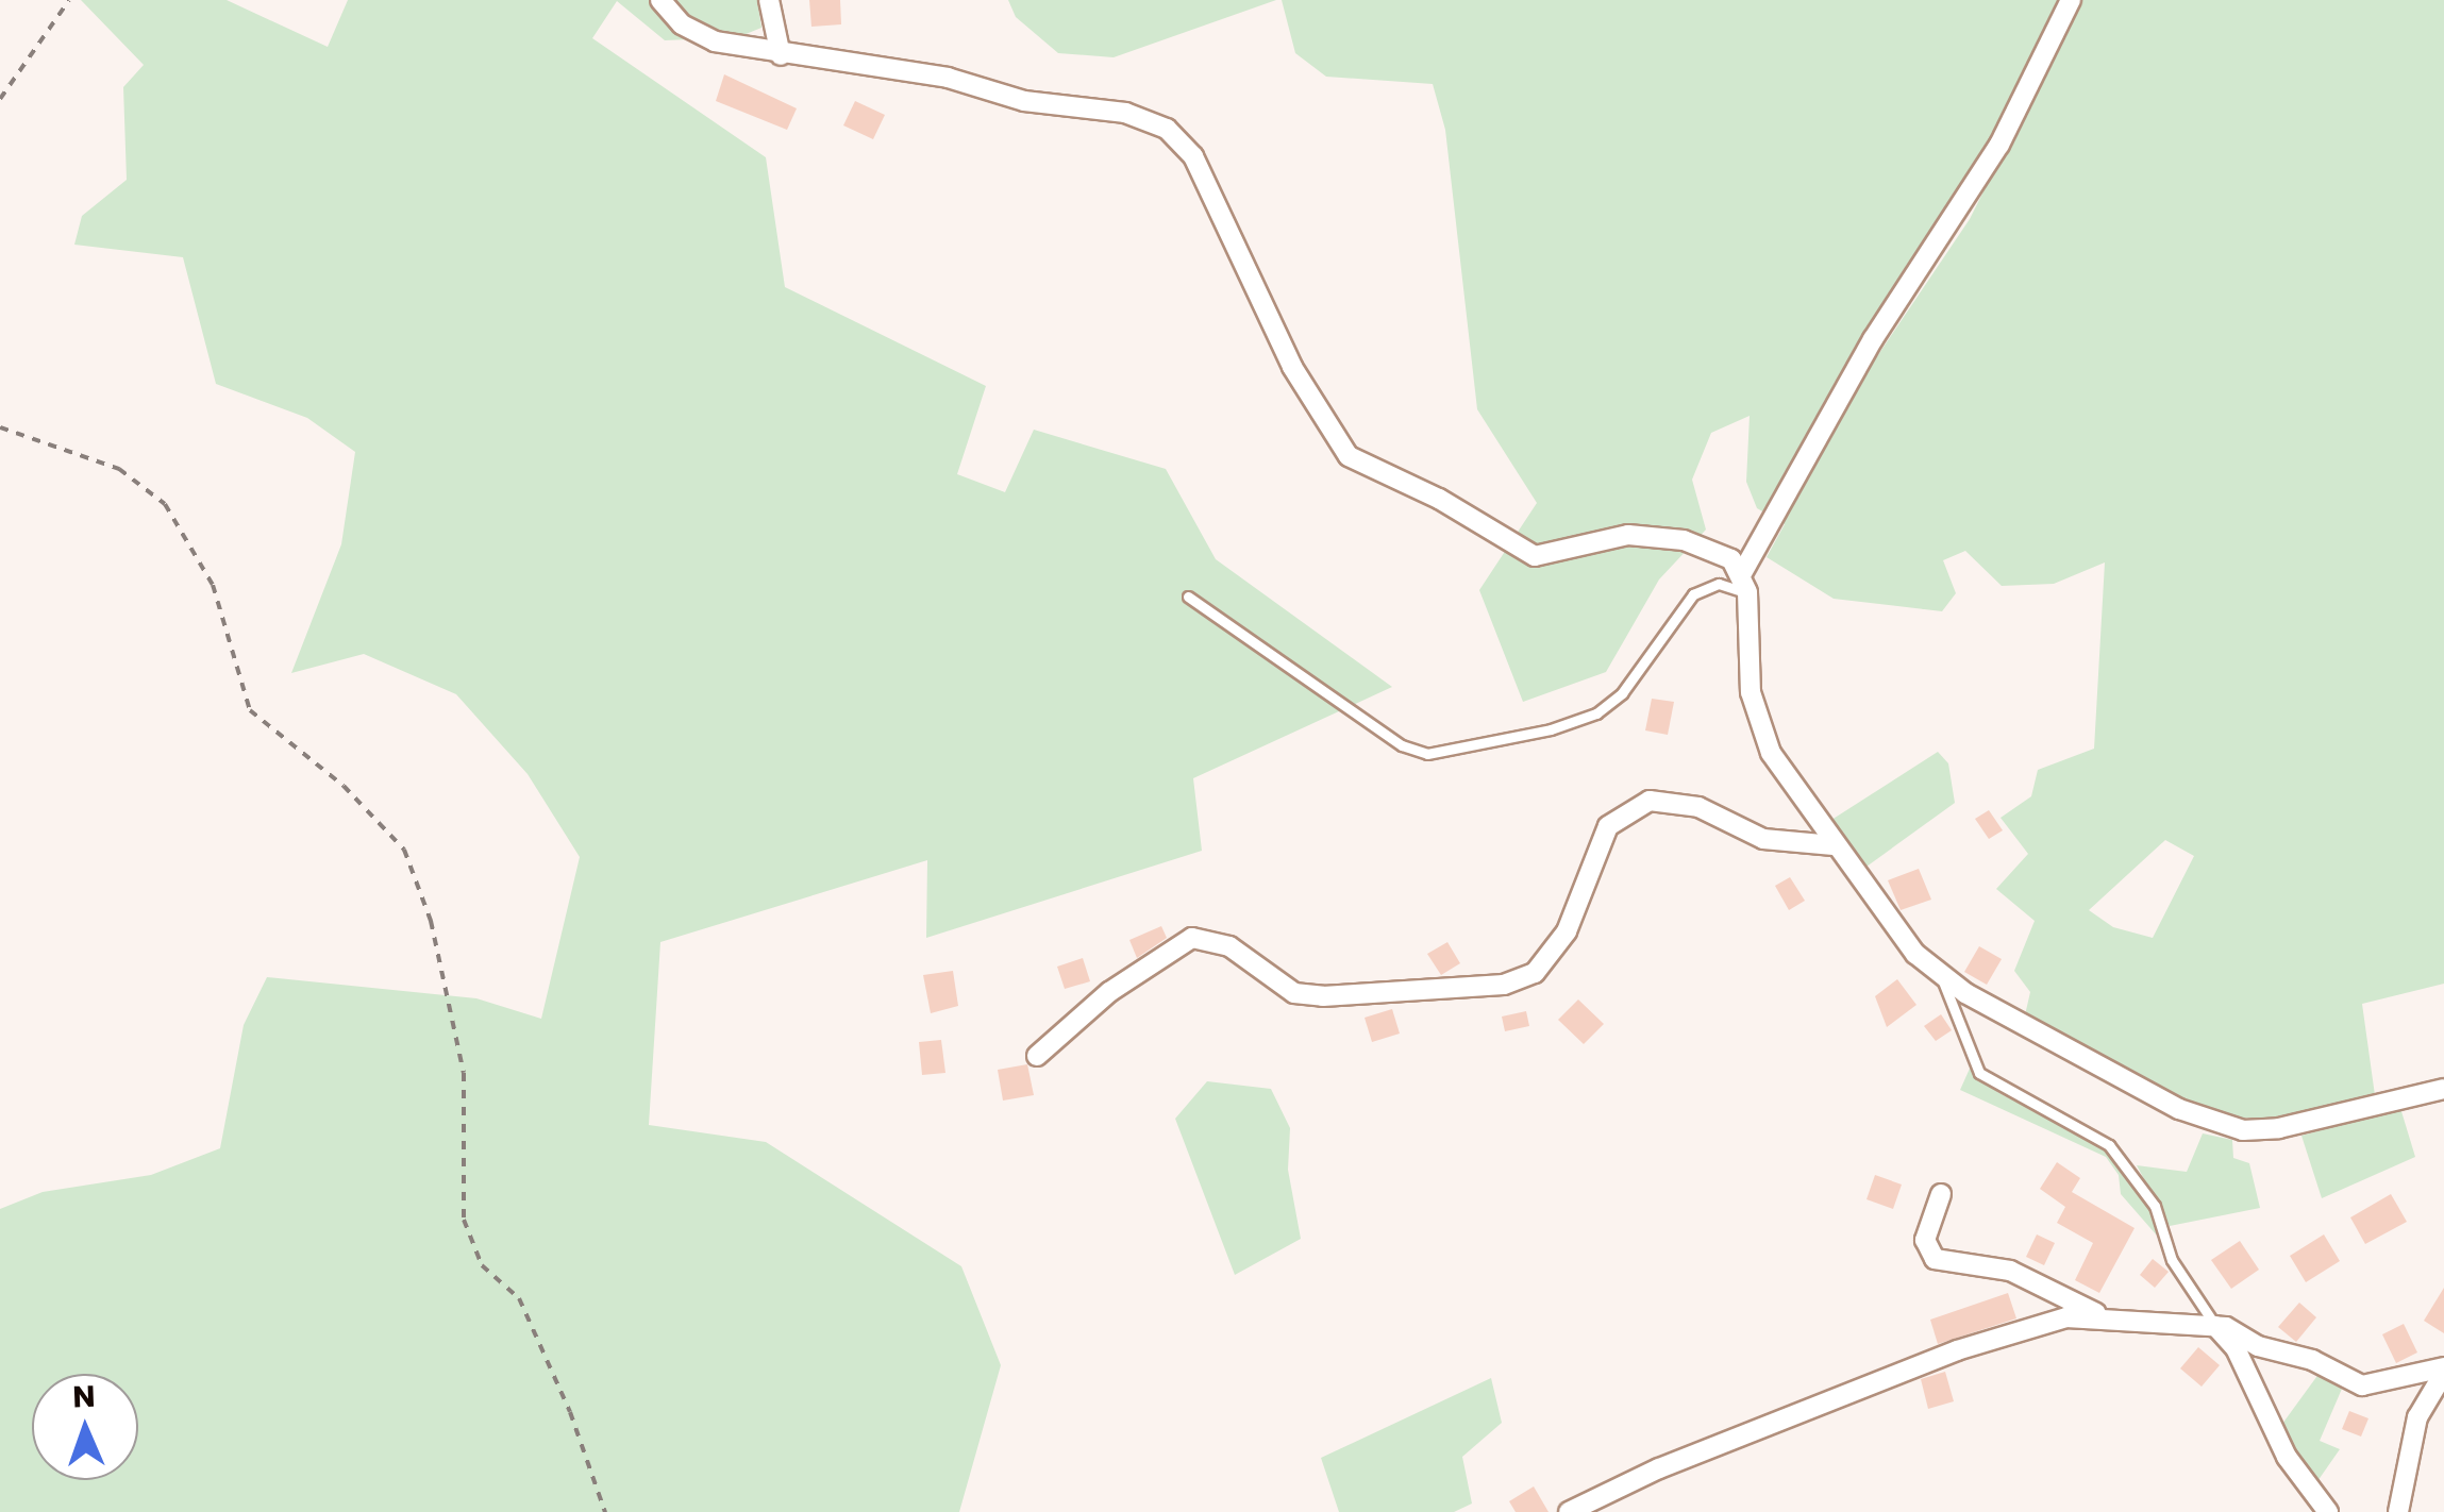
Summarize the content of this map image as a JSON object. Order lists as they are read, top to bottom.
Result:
{
  "north": "top"
}
